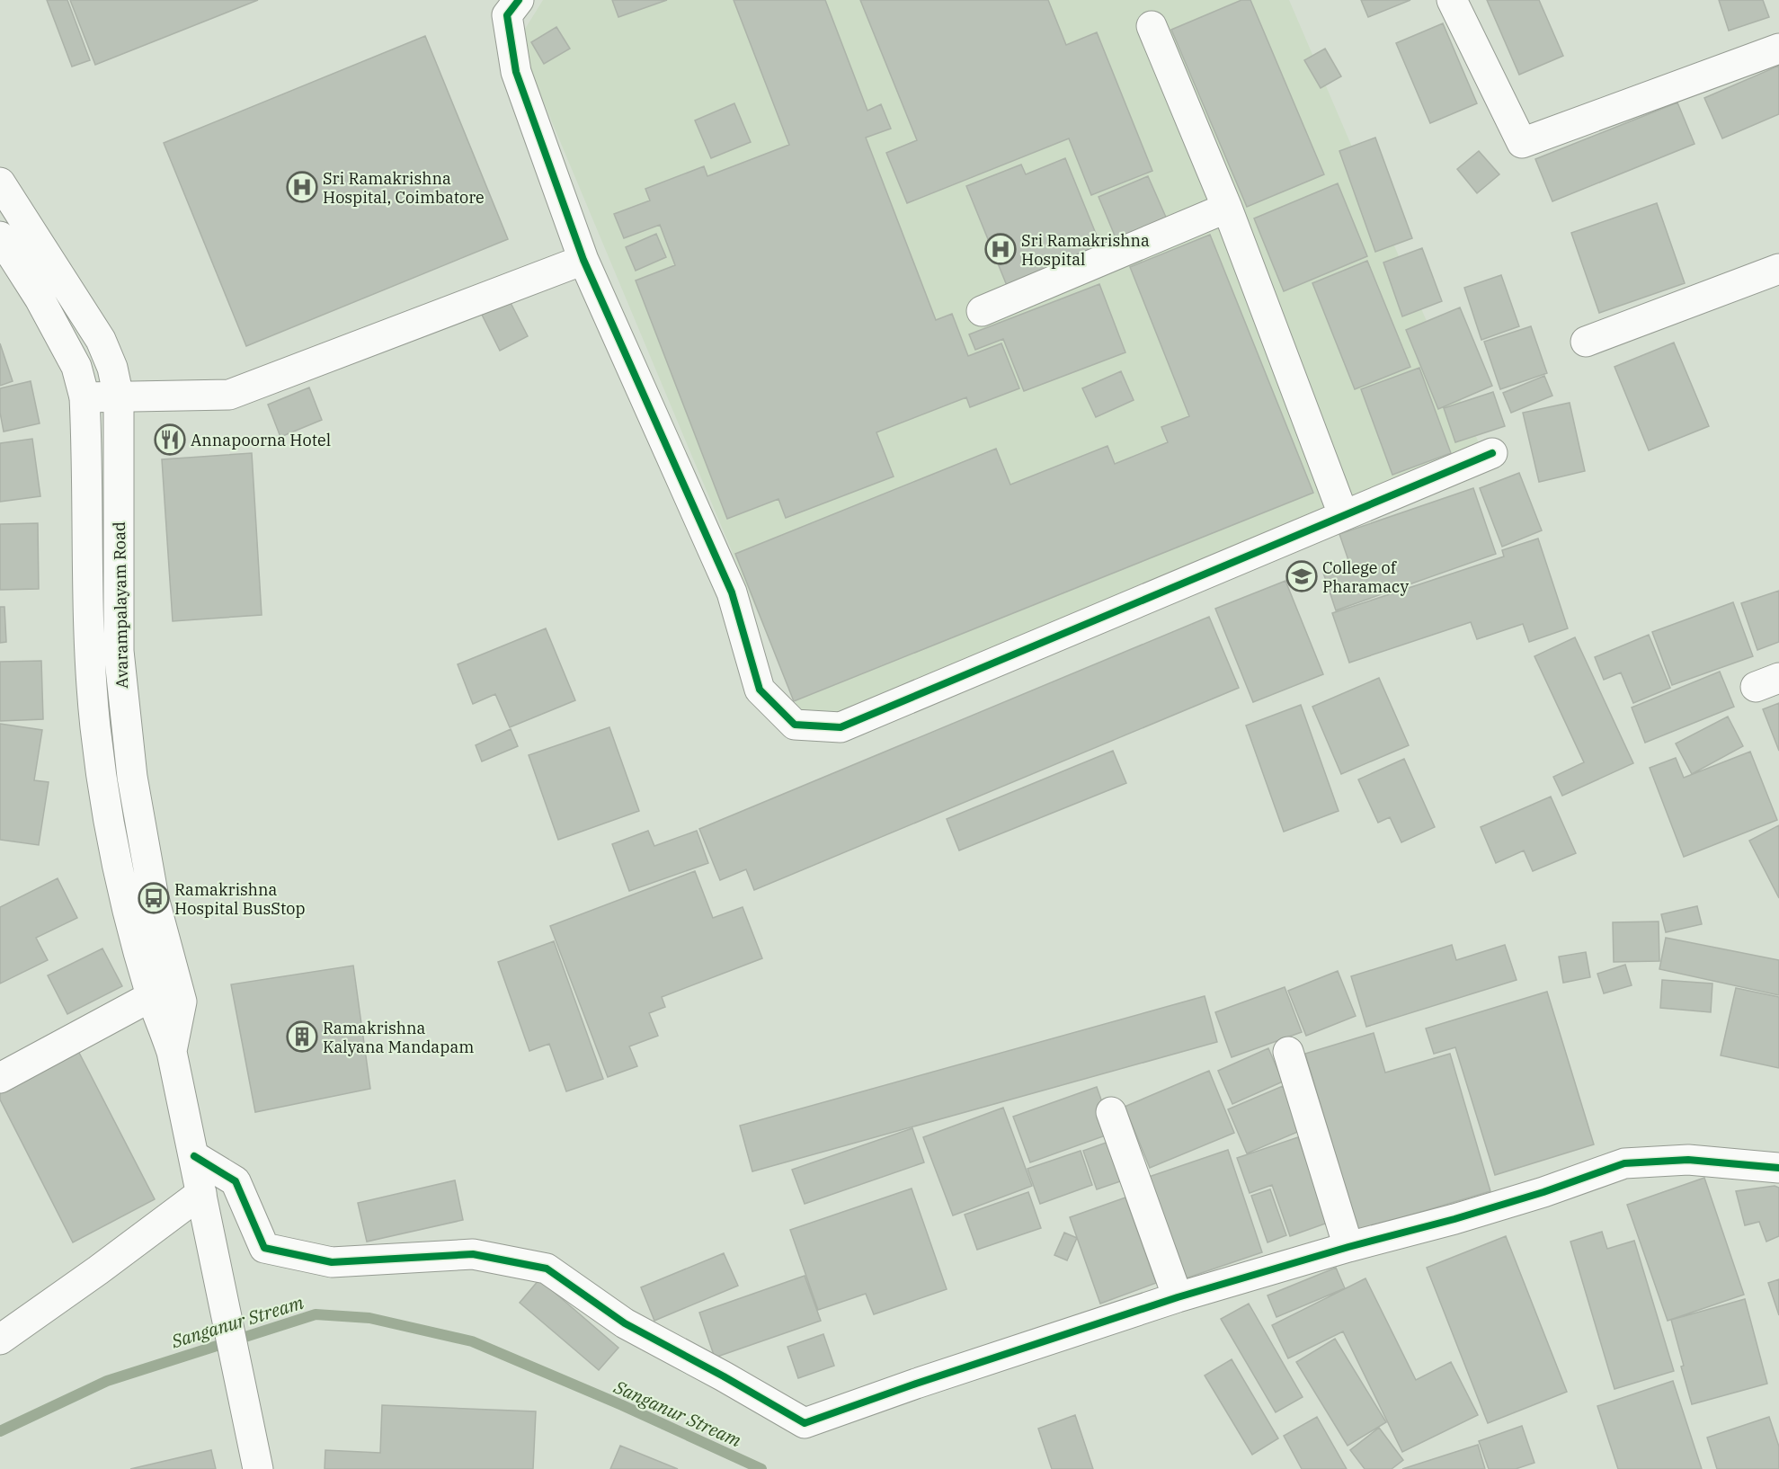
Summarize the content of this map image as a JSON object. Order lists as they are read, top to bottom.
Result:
{
  "streets": {
    "street": ["Avarampalayam Road"]
  },
  "water": ["Sanganur Stream"],
  "places": {
    "hospital": ["Sri Ramakrishna Hospital, Coimbatore", "Sri Ramakrishna Hospital"],
    "restaurant": ["Annapoorna Hotel"],
    "school or university": ["College of Pharamacy"],
    "bus stop": ["Ramakrishna Hospital BusStop"],
    "building": ["Ramakrishna Kalyana Mandapam"]
  }
}
